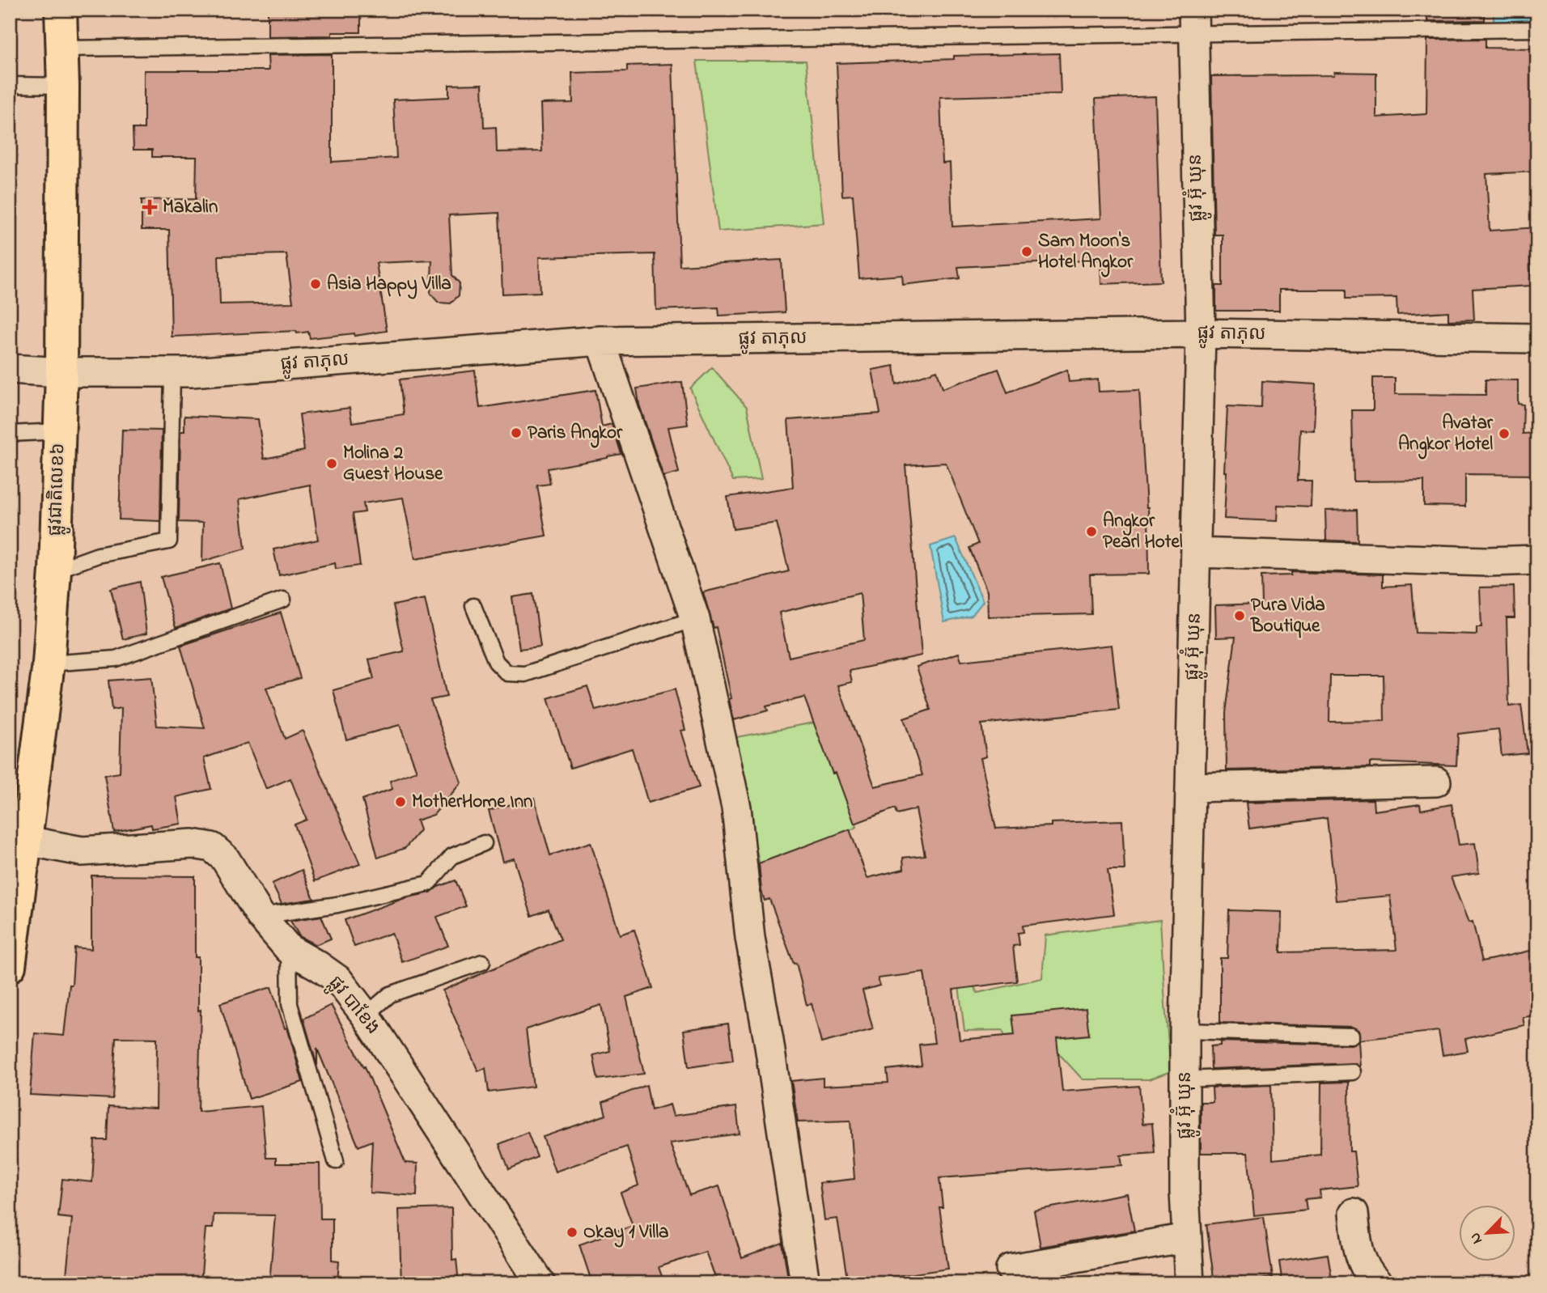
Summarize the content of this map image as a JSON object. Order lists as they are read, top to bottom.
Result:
{
  "streets": {
    "main road": ["ផ្លូវជាតិលេខ៦"],
    "street": ["ផ្លូវ អ៊ុំ ឃុន", "ផ្លូវ តាភុល", "ផ្លូវ បាខែង"]
  },
  "crossings": [
    ["ផ្លូវ អ៊ុំ ឃុន", "ផ្លូវ តាភុល"],
    ["ផ្លូវ តាភុល", "ផ្លូវជាតិលេខ៦"],
    ["ផ្លូវជាតិលេខ៦", "ផ្លូវ បាខែង"]
  ],
  "places": {
    "health": ["Makalin"],
    "other": [
      "Sam Moon's Hotel Angkor",
      "Asia Happy Villa",
      "Paris Angkor",
      "Avatar Angkor Hotel",
      "Molina 2 Guest House",
      "Angkor Pearl Hotel",
      "Pura Vida Boutique",
      "MotherHome Inn",
      "Okay 1 Villa"
    ]
  },
  "north": "bottom left"
}
